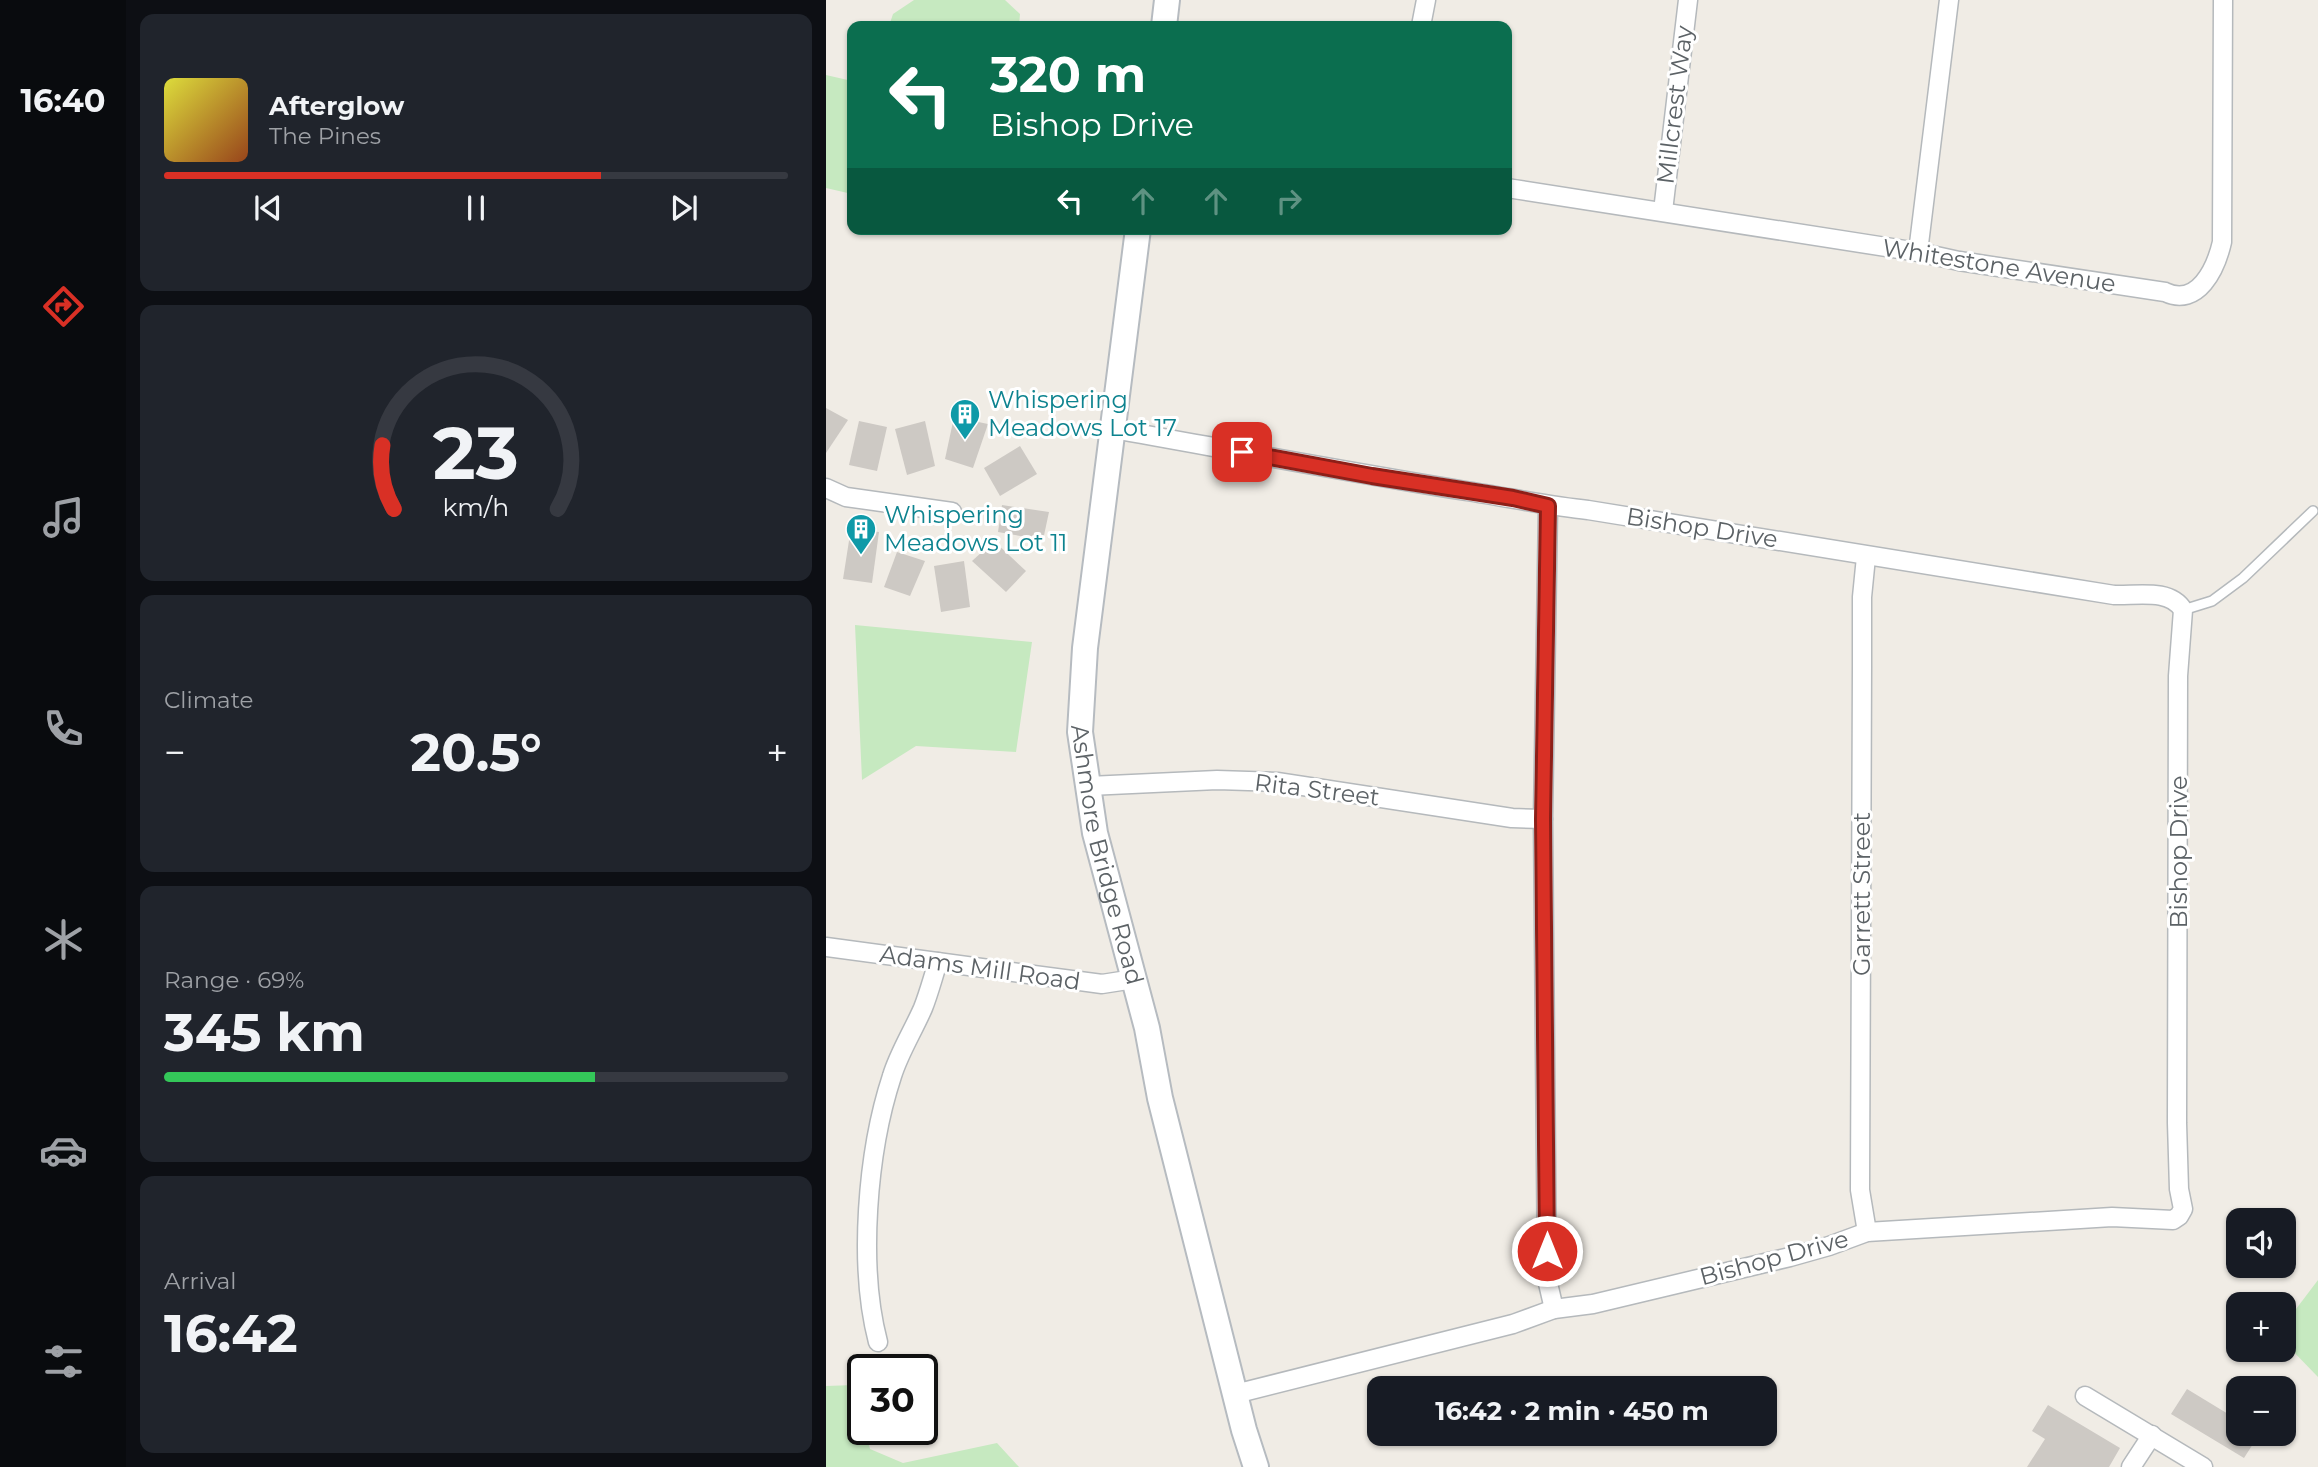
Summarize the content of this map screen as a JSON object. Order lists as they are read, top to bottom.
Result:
{
  "streets": {
    "main road": ["Ashmore Bridge Road"],
    "street": [
      "Millcrest Way",
      "Whitestone Avenue",
      "Bishop Drive",
      "Rita Street",
      "Garrett Street",
      "Adams Mill Road"
    ]
  },
  "crossings": [
    ["Millcrest Way", "Whitestone Avenue"],
    ["Bishop Drive", "Ashmore Bridge Road"],
    ["Bishop Drive", "Garrett Street"],
    ["Rita Street", "Ashmore Bridge Road"],
    ["Ashmore Bridge Road", "Adams Mill Road"]
  ],
  "places": {
    "building": ["Whispering Meadows Lot 17", "Whispering Meadows Lot 11"]
  },
  "page": {
    "tabs": "16:40",
    "turn": ["320 m", "Bishop Drive"],
    "song": ["Afterglow", "The Pines"],
    "tile": [
      "Climate",
      ["Range · 69%", "345 km"],
      ["Arrival", "16:42"]
    ],
    "heat": ["−", "20.5°", "+"],
    "map_buttons": ["+", "−"],
    "limit": "30",
    "trip": "16:42 · 2 min · 450 m",
    "gauge": ["23", "km/h"]
  }
}
